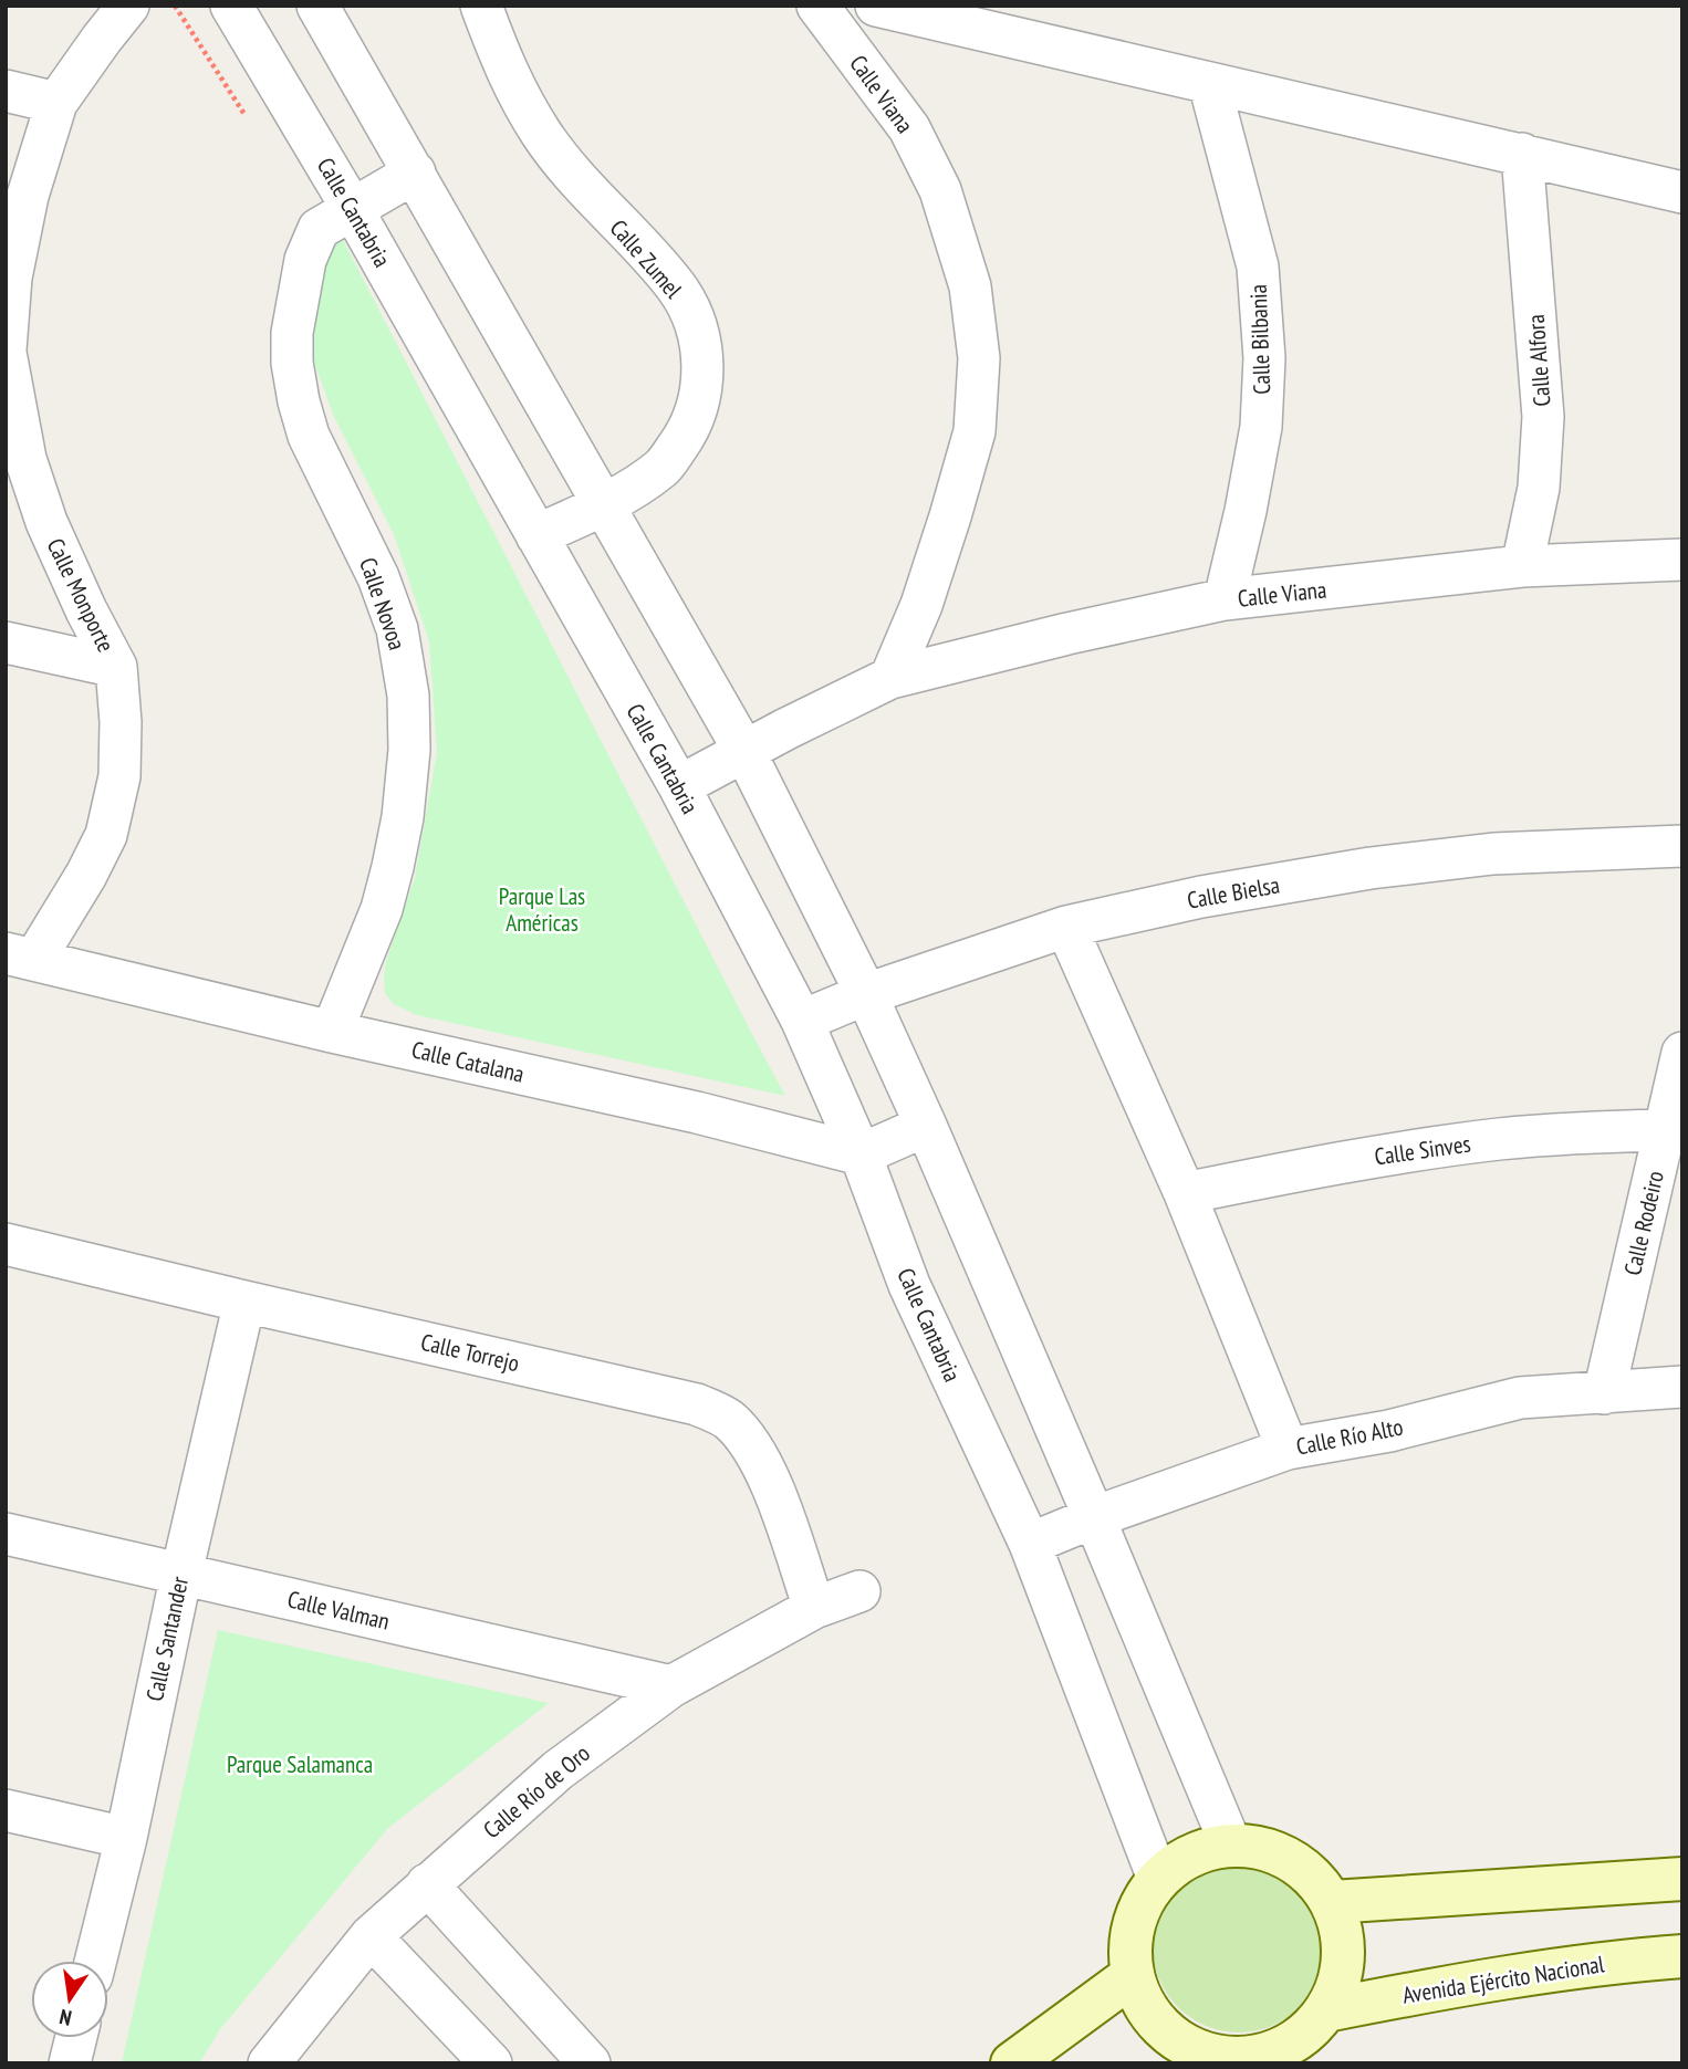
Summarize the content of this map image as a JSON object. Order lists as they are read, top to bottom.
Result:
{
  "streets": {
    "street": [
      "Calle Viana",
      "Calle Cantabria",
      "Calle Zumel",
      "Calle Bilbania",
      "Calle Alfora",
      "Calle Monporte",
      "Calle Novoa",
      "Calle Bielsa",
      "Calle Catalana",
      "Calle Sinves",
      "Calle Rodeiro",
      "Calle Torrejo",
      "Calle Río Alto",
      "Calle Valman",
      "Calle Santander",
      "Calle Río de Oro",
      "Avenida Ejército Nacional"
    ]
  },
  "crossings": [
    ["Calle Viana", "Calle Cantabria"],
    ["Calle Viana", "Calle Bilbania"],
    ["Calle Viana", "Calle Alfora"],
    ["Calle Cantabria", "Calle Zumel"],
    ["Calle Cantabria", "Calle Novoa"],
    ["Calle Cantabria", "Calle Bielsa"],
    ["Calle Cantabria", "Calle Catalana"],
    ["Calle Cantabria", "Calle Río Alto"],
    ["Calle Cantabria", "Avenida Ejército Nacional"],
    ["Calle Monporte", "Calle Catalana"],
    ["Calle Novoa", "Calle Catalana"],
    ["Calle Sinves", "Calle Rodeiro"],
    ["Calle Rodeiro", "Calle Río Alto"],
    ["Calle Torrejo", "Calle Santander"],
    ["Calle Torrejo", "Calle Río de Oro"],
    ["Calle Valman", "Calle Santander"],
    ["Calle Valman", "Calle Río de Oro"]
  ],
  "parks": ["Parque Las Américas", "Parque Salamanca"],
  "north": "bottom"
}
